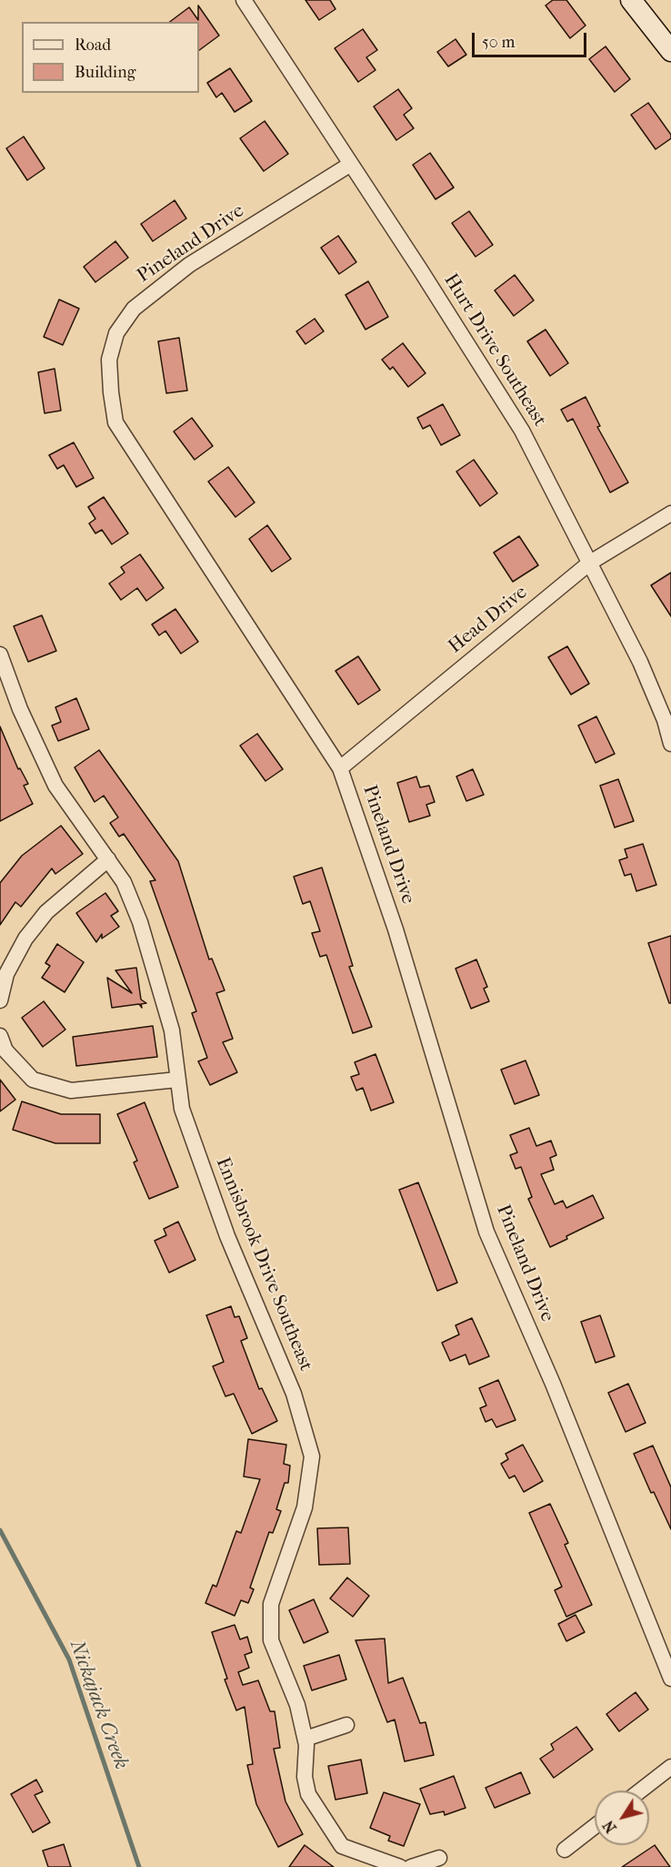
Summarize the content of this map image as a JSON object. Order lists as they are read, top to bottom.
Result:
{
  "streets": {
    "street": [
      "Pineland Drive",
      "Hurt Drive Southeast",
      "Head Drive",
      "Ennisbrook Drive Southeast"
    ]
  },
  "crossings": [
    ["Pineland Drive", "Hurt Drive Southeast"],
    ["Pineland Drive", "Head Drive"],
    ["Hurt Drive Southeast", "Head Drive"]
  ],
  "water": ["Nickajack Creek"],
  "legend": ["Road", "Building"],
  "scale_bar": "50 m",
  "north": "bottom left"
}
